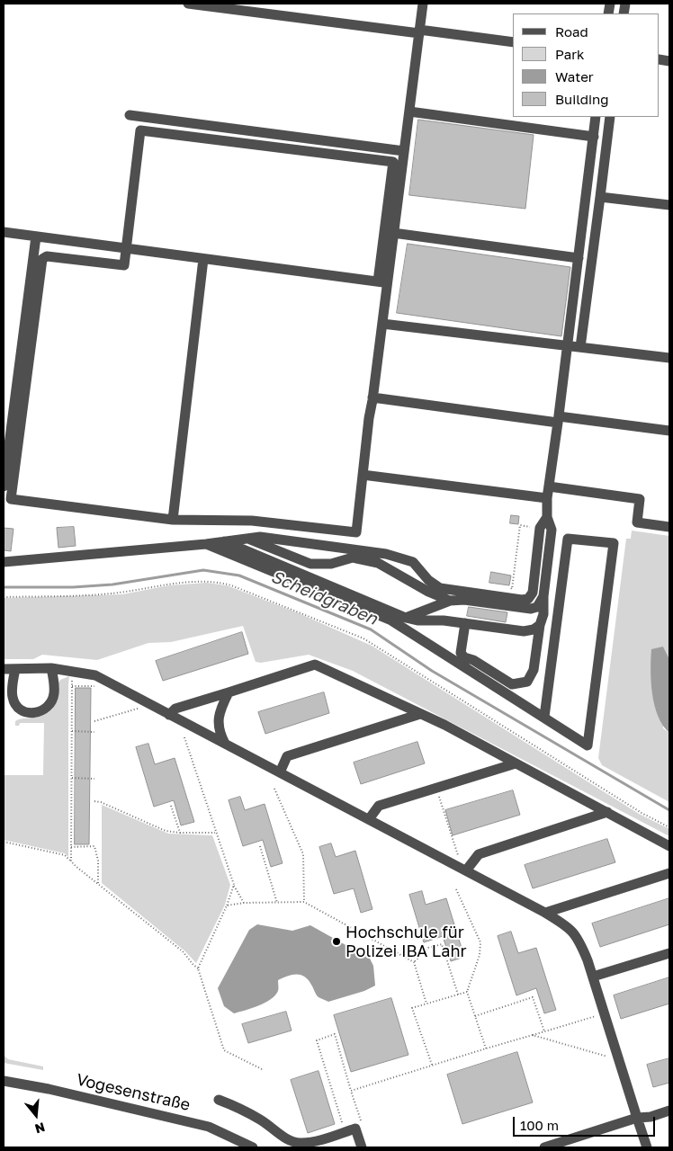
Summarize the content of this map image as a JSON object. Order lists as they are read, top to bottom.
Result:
{
  "streets": {
    "street": ["Vogesenstraße"]
  },
  "water": ["Scheidgraben"],
  "places": ["Hochschule für Polizei IBA Lahr"],
  "legend": [
    "Road",
    "Park",
    "Water",
    "Building"
  ],
  "scale_bar": "100 m",
  "north": "bottom"
}
